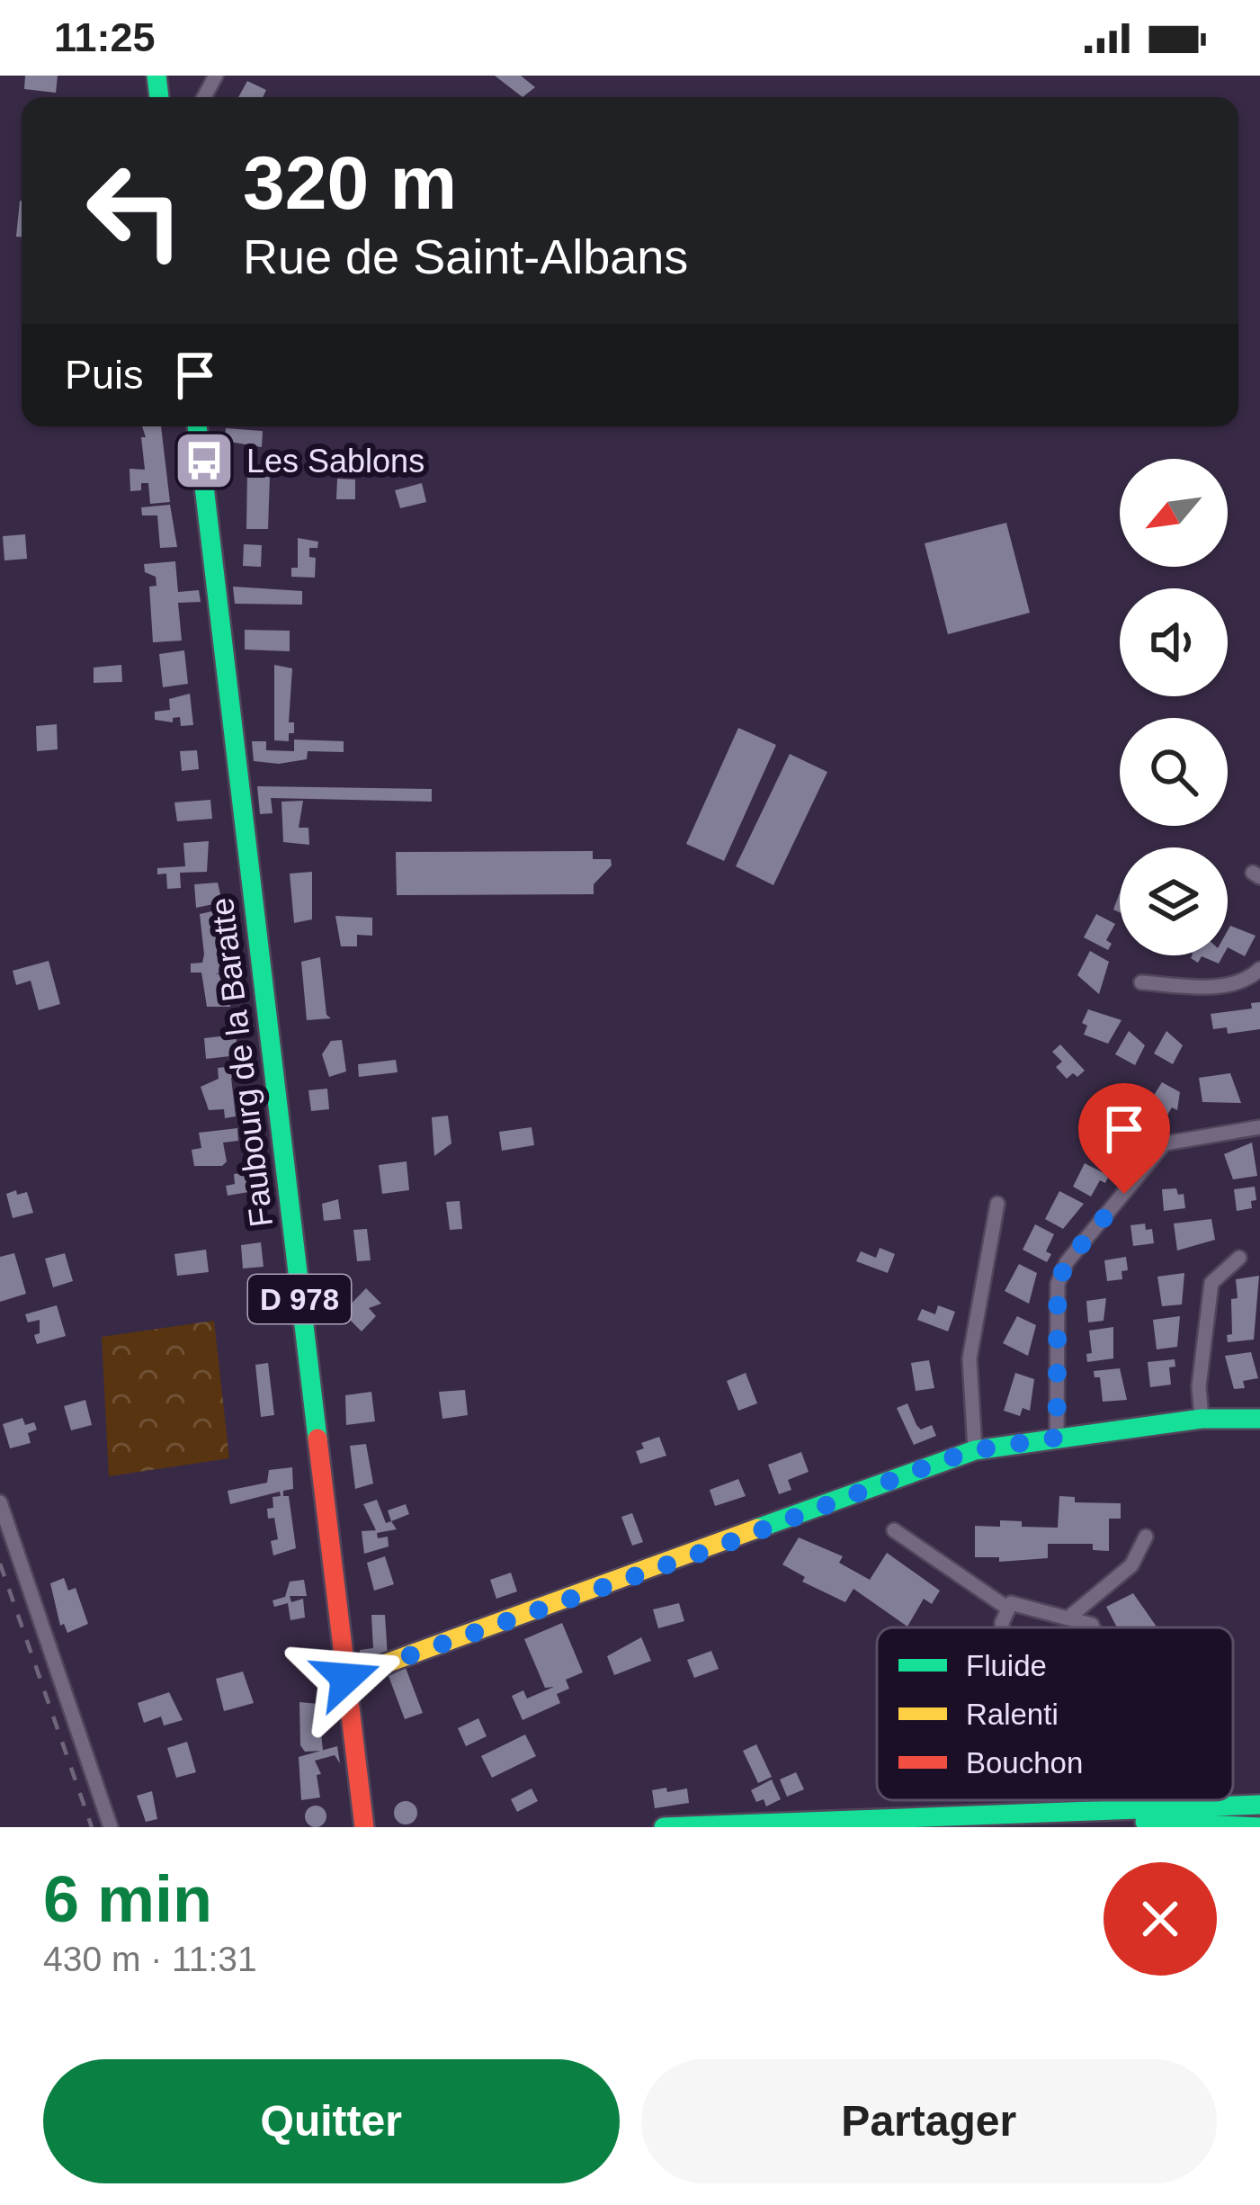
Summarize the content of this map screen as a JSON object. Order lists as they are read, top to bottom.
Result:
{
  "streets": {
    "main road": ["Faubourg de la Baratte", "D 978"]
  },
  "places": {
    "bus stop": ["Les Sablons"]
  },
  "legend": ["Fluide", "Ralenti", "Bouchon"],
  "north": "bottom left",
  "page": {
    "status": "11:25",
    "turn": ["320 m", "Rue de Saint-Albans"],
    "then": "Puis",
    "heading": ["6 min", "430 m · 11:31"],
    "buttons": ["Quitter", "Partager"]
  }
}
